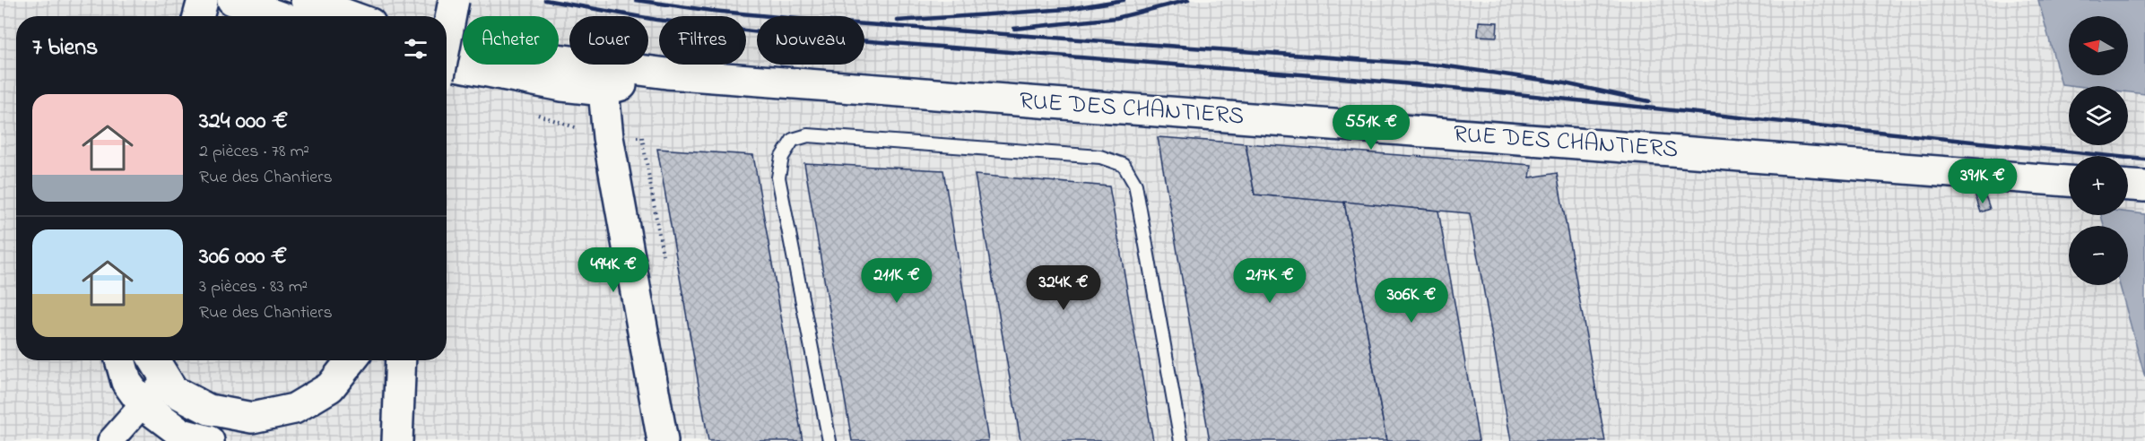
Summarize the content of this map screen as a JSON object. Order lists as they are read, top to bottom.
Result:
{
  "streets": {
    "street": ["RUE DES CHANTIERS"]
  },
  "north": "left",
  "page": {
    "map_buttons": ["+", "−"],
    "chip": [
      "Acheter",
      "Louer",
      "Filtres",
      "Nouveau"
    ],
    "heading": "7 biens",
    "list": [
      {
        "name": "324 000 €",
        "note": "2 pièces · 78 m² · Rue des Chantiers"
      },
      {
        "name": "306 000 €",
        "note": "3 pièces · 83 m² · Rue des Chantiers"
      }
    ],
    "price": [
      "551K €",
      "391K €",
      "494K €",
      "211K €",
      "217K €",
      "324K €",
      "306K €"
    ]
  }
}
